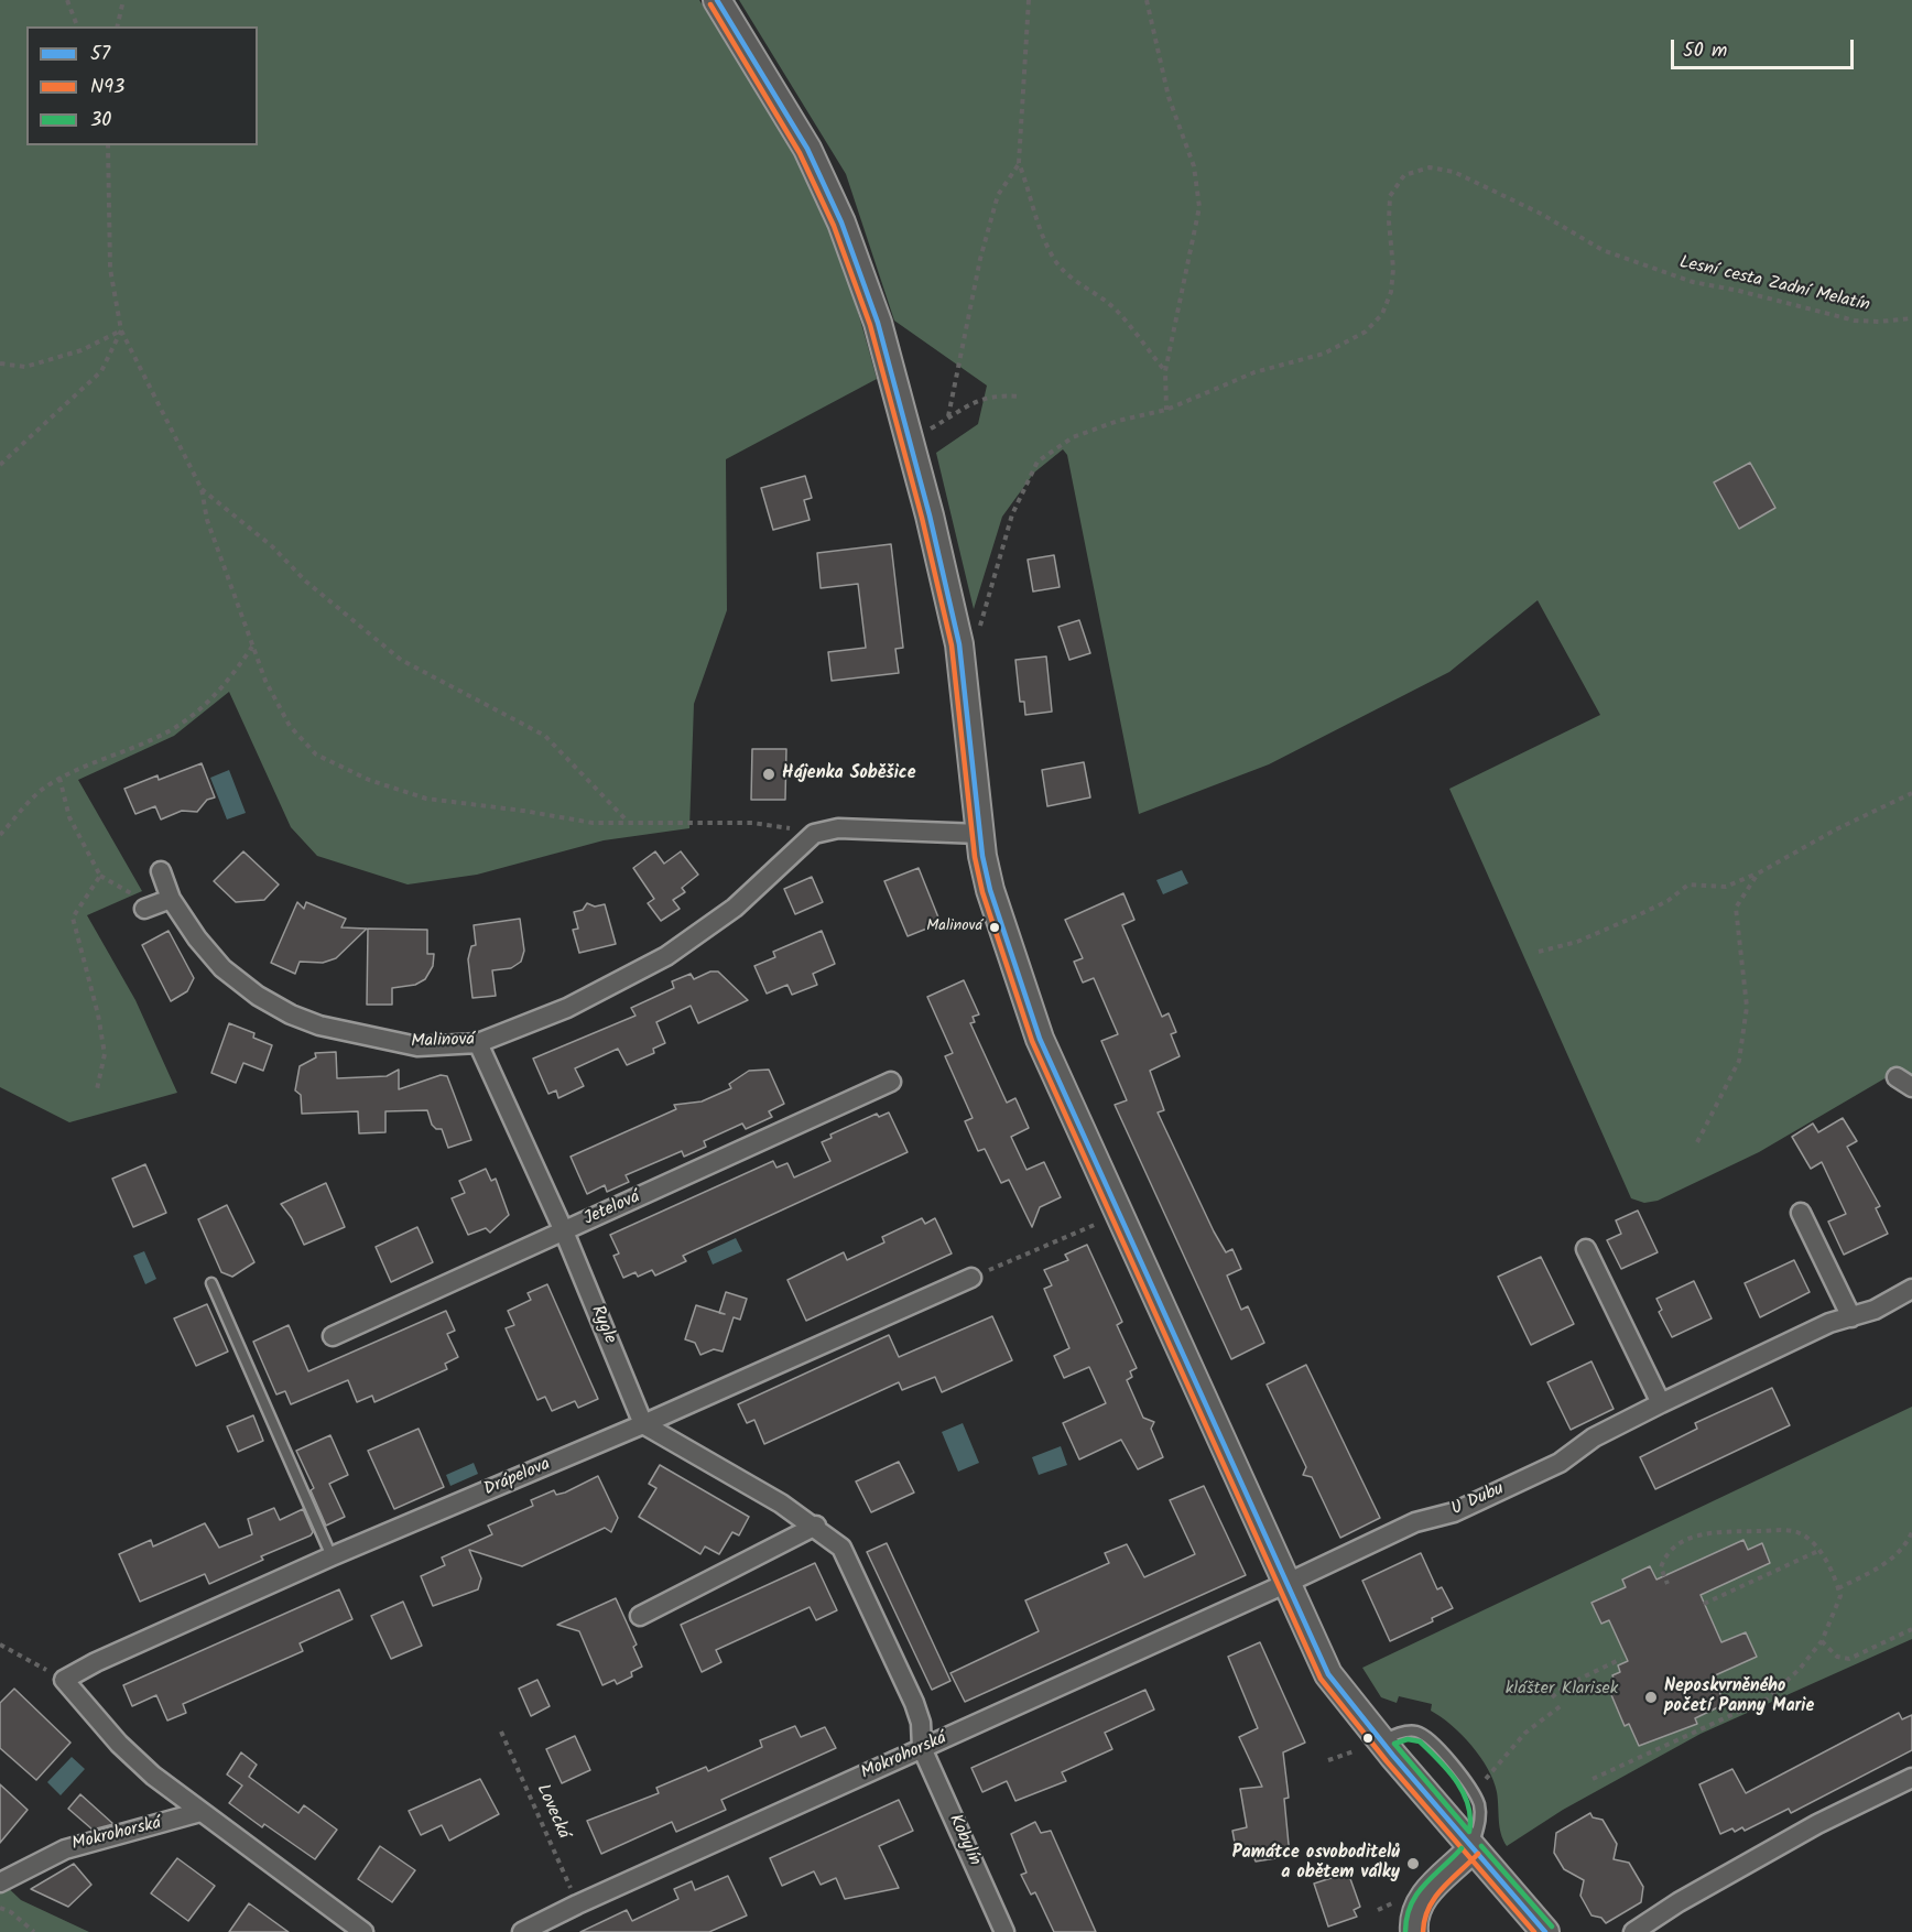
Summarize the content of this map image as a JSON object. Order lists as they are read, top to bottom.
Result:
{
  "streets": {
    "street": [
      "Malinová",
      "Jetelová",
      "Rygle",
      "Drápelova",
      "U Dubu",
      "Mokrohorská",
      "Kobylín"
    ],
    "path": ["Lesní cesta Zadní Melatín", "Lovecká"]
  },
  "crossings": [
    ["Malinová", "Rygle"],
    ["Jetelová", "Rygle"],
    ["Rygle", "Drápelova"],
    ["Drápelova", "Mokrohorská"],
    ["U Dubu", "Mokrohorská"],
    ["Mokrohorská", "Lovecká"],
    ["Mokrohorská", "Kobylín"]
  ],
  "parks": ["klášter Klarisek"],
  "places": [
    "Hájenka Soběšice",
    "Malinová",
    "Neposkvrněného početí Panny Marie",
    "Památce osvoboditelů a obětem války"
  ],
  "lines": ["transit line 57", "transit line N93", "transit line 30"],
  "legend": ["57", "N93", "30"],
  "scale_bar": "50 m"
}
